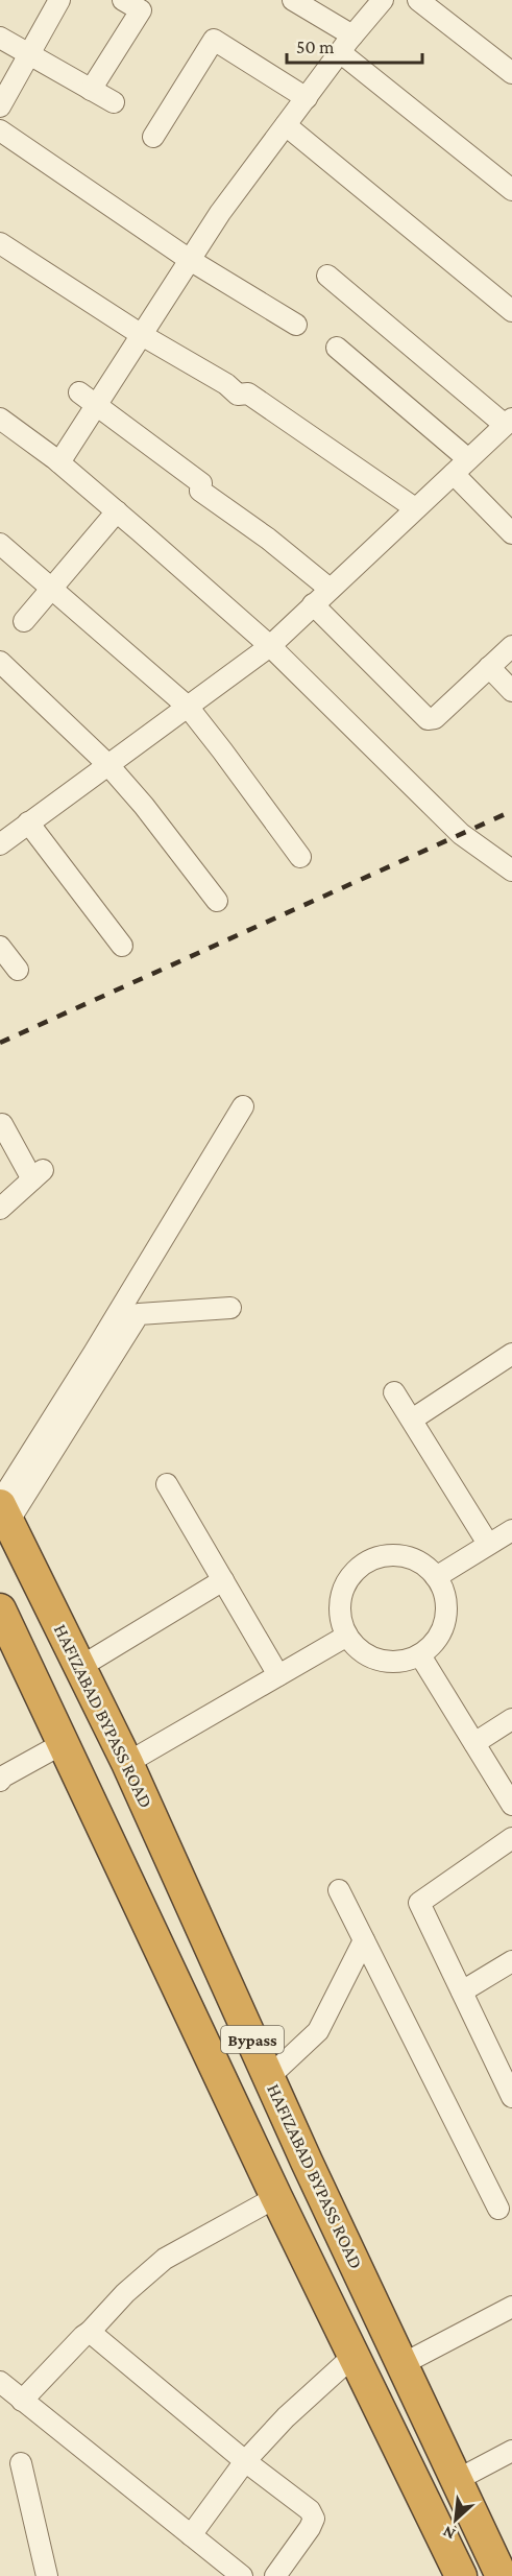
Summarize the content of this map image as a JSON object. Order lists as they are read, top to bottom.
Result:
{
  "streets": {
    "highway": ["HAFIZABAD BYPASS ROAD", "Bypass"]
  },
  "scale_bar": "50 m",
  "north": "bottom left"
}
